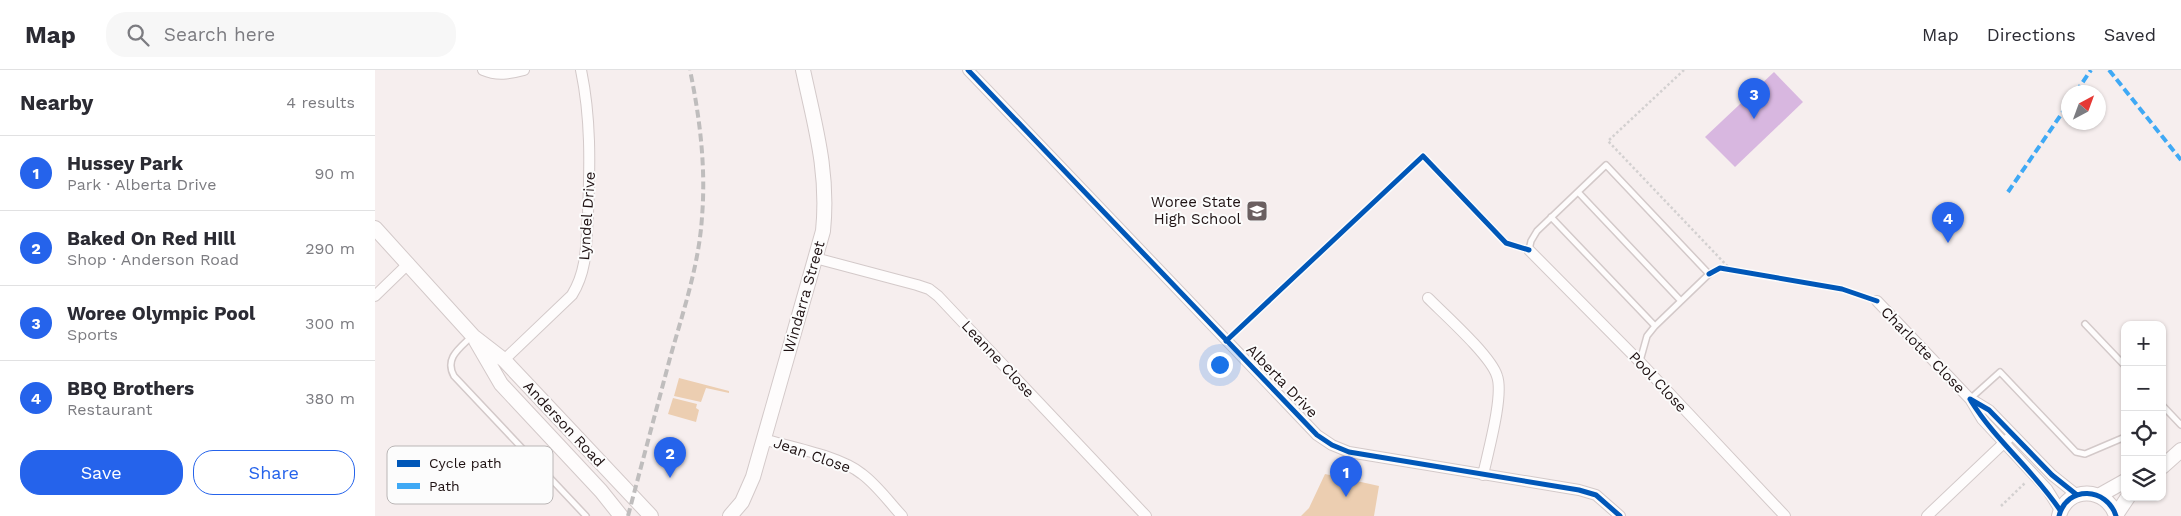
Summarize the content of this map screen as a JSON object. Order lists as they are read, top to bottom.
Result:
{
  "streets": {
    "street": [
      "Lyndel Drive",
      "Windarra Street",
      "Charlotte Close",
      "Leanne Close",
      "Alberta Drive",
      "Pool Close",
      "Anderson Road",
      "Jean Close"
    ]
  },
  "crossings": [
    ["Lyndel Drive", "Anderson Road"],
    ["Windarra Street", "Leanne Close"],
    ["Windarra Street", "Jean Close"]
  ],
  "places": {
    "school or university": ["Woree State High School"]
  },
  "legend": ["Cycle path", "Path"],
  "north": "top right",
  "page": {
    "header": "Map",
    "search": "Search here",
    "nav": ["Map", "Directions", "Saved"],
    "heading": ["Nearby", "4 results"],
    "pins": [
      "3",
      "4",
      "2",
      "1"
    ],
    "list": [
      {
        "mark": "1",
        "name": "Hussey Park",
        "note": "Park · Alberta Drive",
        "value": "90 m"
      },
      {
        "mark": "2",
        "name": "Baked On Red HIll",
        "note": "Shop · Anderson Road",
        "value": "290 m"
      },
      {
        "mark": "3",
        "name": "Woree Olympic Pool",
        "note": "Sports",
        "value": "300 m"
      },
      {
        "mark": "4",
        "name": "BBQ Brothers",
        "note": "Restaurant",
        "value": "380 m"
      }
    ],
    "map_buttons": ["+", "−"],
    "buttons": ["Save", "Share"]
  }
}
